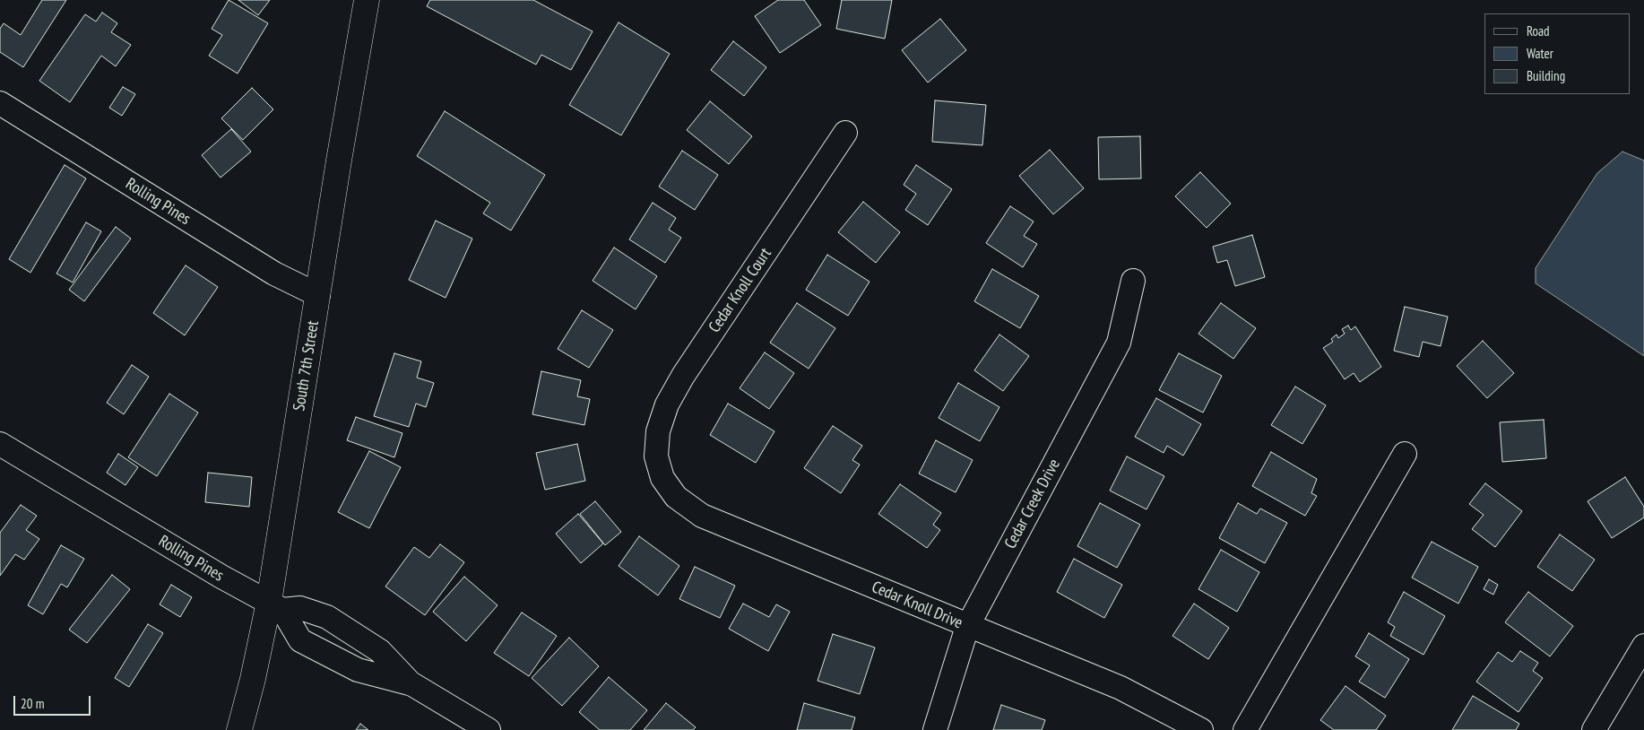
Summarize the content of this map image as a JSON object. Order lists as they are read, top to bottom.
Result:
{
  "streets": {
    "street": [
      "Rolling Pines",
      "Cedar Knoll Court",
      "South 7th Street",
      "Cedar Creek Drive",
      "Cedar Knoll Drive"
    ]
  },
  "crossings": [
    ["Rolling Pines", "South 7th Street"],
    ["Cedar Knoll Court", "Cedar Knoll Drive"],
    ["Cedar Creek Drive", "Cedar Knoll Drive"]
  ],
  "legend": ["Road", "Water", "Building"],
  "scale_bar": "20 m"
}
